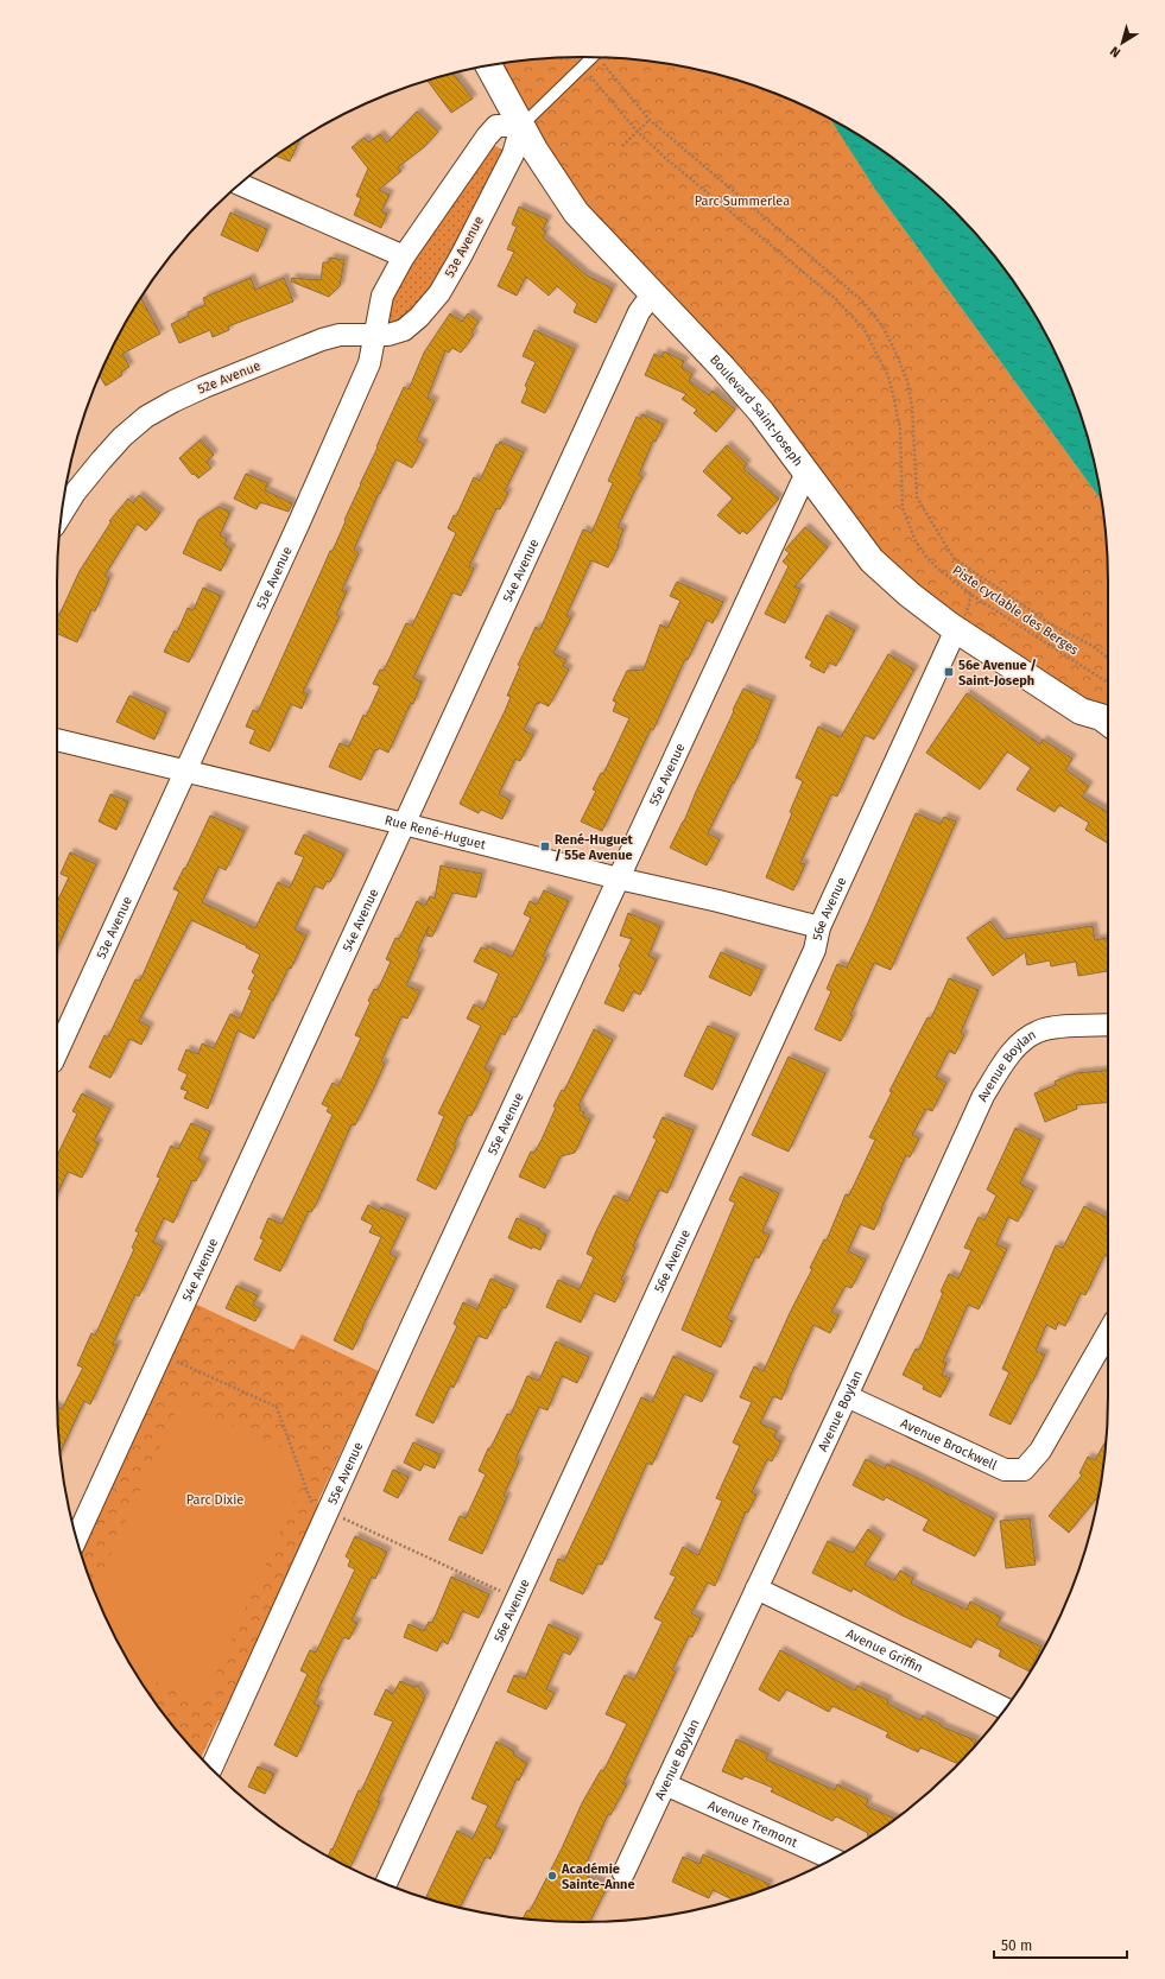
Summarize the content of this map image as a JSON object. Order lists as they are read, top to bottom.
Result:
{
  "streets": {
    "street": [
      "53e Avenue",
      "52e Avenue",
      "Boulevard Saint-Joseph",
      "54e Avenue",
      "55e Avenue",
      "Rue René-Huguet",
      "56e Avenue",
      "Avenue Boylan",
      "Avenue Brockwell",
      "Avenue Griffin",
      "Avenue Tremont"
    ],
    "path": ["Piste cyclable des Berges"]
  },
  "crossings": [
    ["53e Avenue", "52e Avenue"],
    ["53e Avenue", "Boulevard Saint-Joseph"],
    ["53e Avenue", "Rue René-Huguet"],
    ["Boulevard Saint-Joseph", "54e Avenue"],
    ["Boulevard Saint-Joseph", "55e Avenue"],
    ["Boulevard Saint-Joseph", "56e Avenue"],
    ["54e Avenue", "Rue René-Huguet"],
    ["55e Avenue", "Rue René-Huguet"],
    ["Rue René-Huguet", "56e Avenue"],
    ["Avenue Boylan", "Avenue Brockwell"],
    ["Avenue Boylan", "Avenue Griffin"],
    ["Avenue Boylan", "Avenue Tremont"]
  ],
  "parks": ["Parc Summerlea", "Parc Dixie"],
  "places": {
    "transit": ["56e Avenue / Saint-Joseph", "René-Huguet / 55e Avenue"],
    "other": ["Académie Sainte-Anne"]
  },
  "scale_bar": "50 m",
  "north": "bottom left"
}
